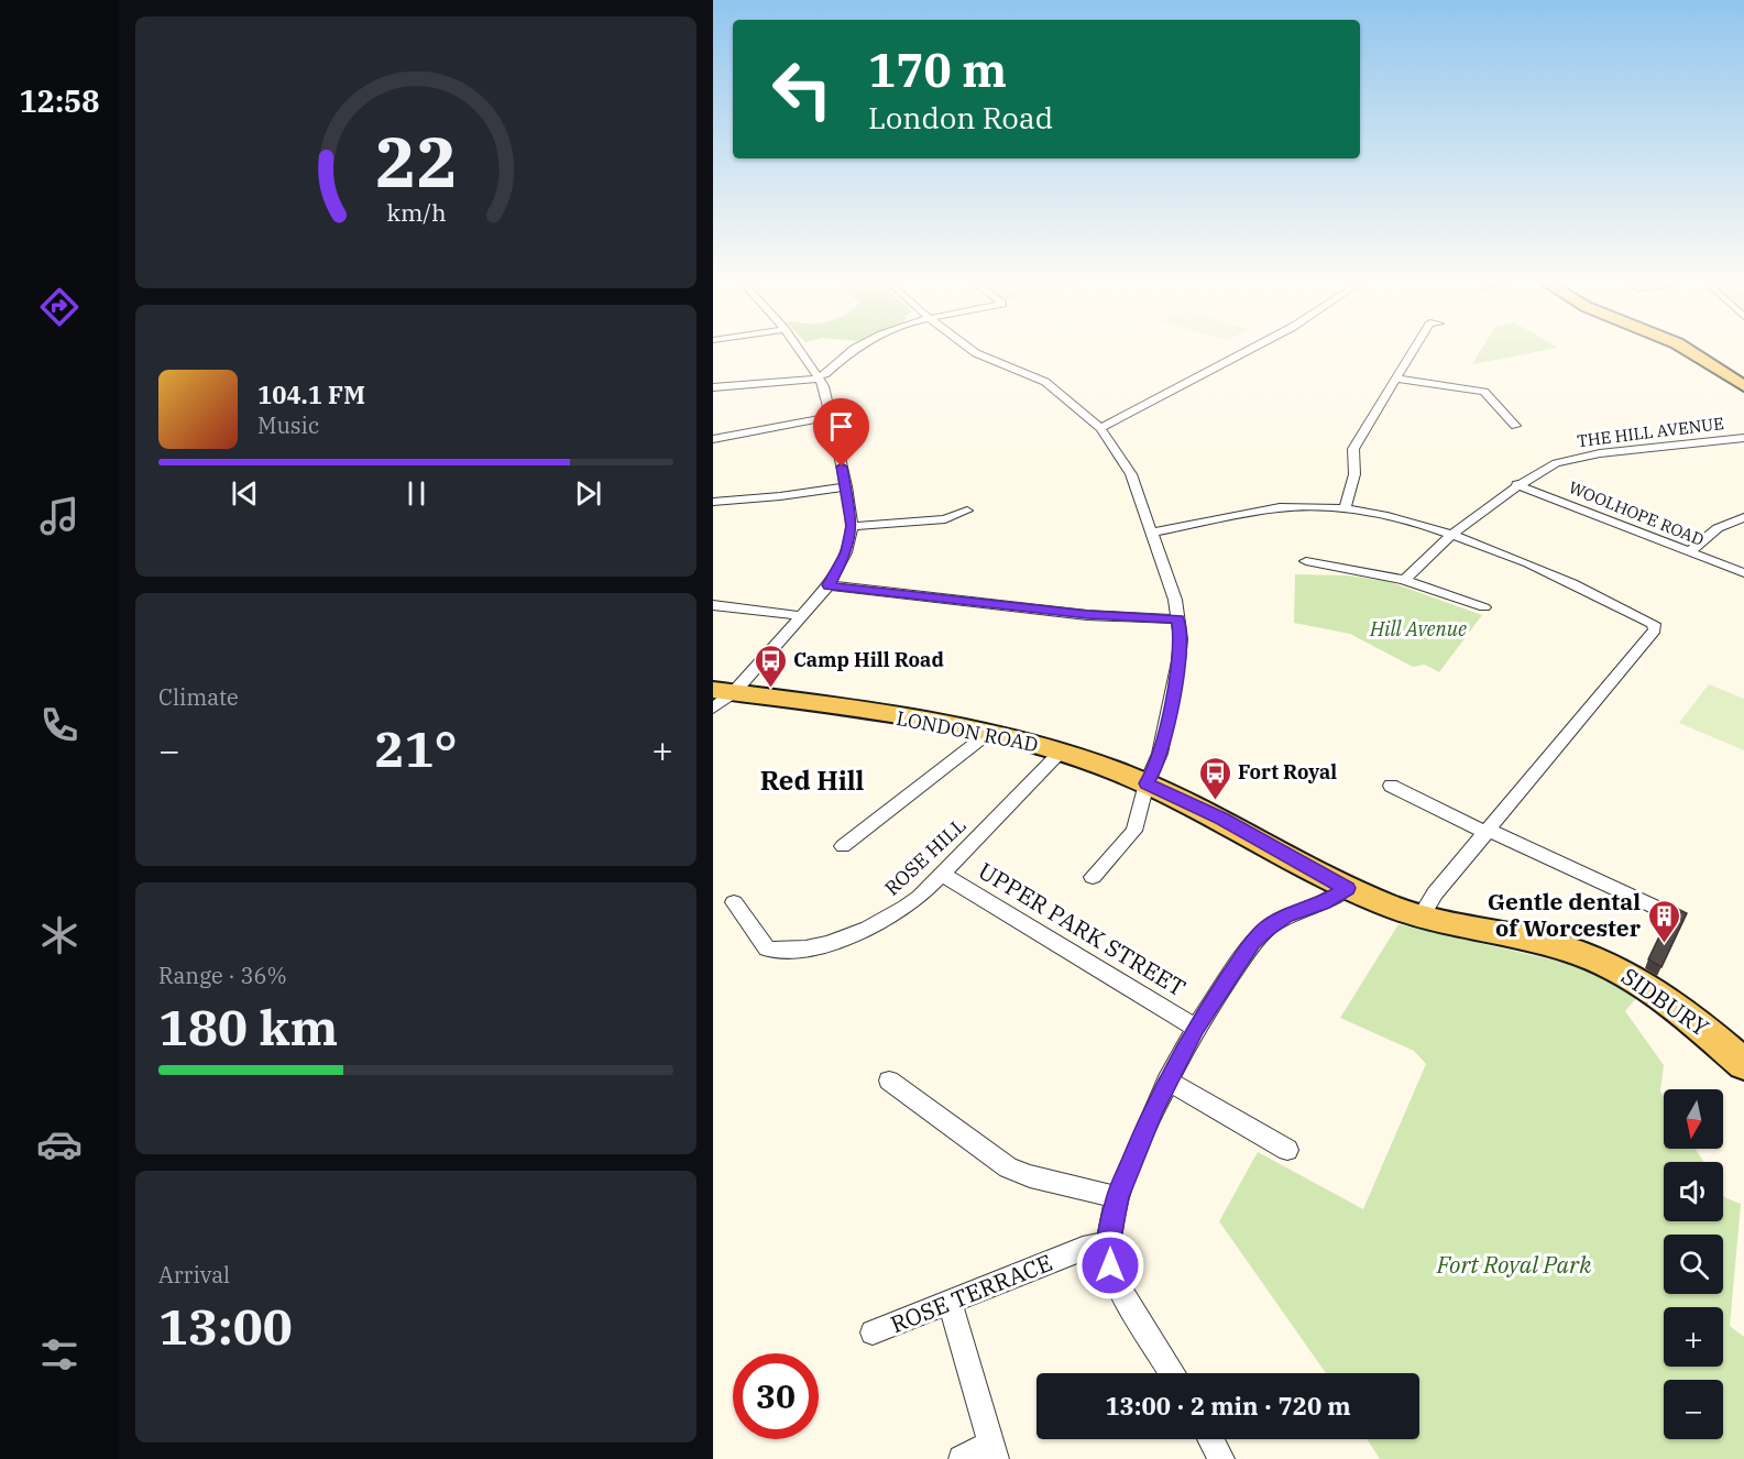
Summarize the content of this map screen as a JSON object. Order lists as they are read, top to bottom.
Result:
{
  "streets": {
    "main road": ["LONDON ROAD", "SIDBURY"],
    "street": [
      "THE HILL AVENUE",
      "WOOLHOPE ROAD",
      "ROSE HILL",
      "UPPER PARK STREET",
      "ROSE TERRACE"
    ]
  },
  "crossings": [
    ["THE HILL AVENUE", "WOOLHOPE ROAD"],
    ["LONDON ROAD", "ROSE HILL"],
    ["LONDON ROAD", "SIDBURY"],
    ["ROSE HILL", "UPPER PARK STREET"]
  ],
  "districts": ["Red Hill"],
  "parks": ["Hill Avenue", "Fort Royal Park"],
  "places": {
    "bus stop": ["Camp Hill Road", "Fort Royal"],
    "building": ["Gentle dental of Worcester"]
  },
  "north": "bottom",
  "page": {
    "tabs": "12:58",
    "turn": ["170 m", "London Road"],
    "song": ["104.1 FM", "Music"],
    "tile": [
      "Climate",
      ["Range · 36%", "180 km"],
      ["Arrival", "13:00"]
    ],
    "heat": ["−", "21°", "+"],
    "map_buttons": ["+", "−"],
    "limit": "30",
    "trip": "13:00 · 2 min · 720 m",
    "gauge": ["22", "km/h"]
  }
}
